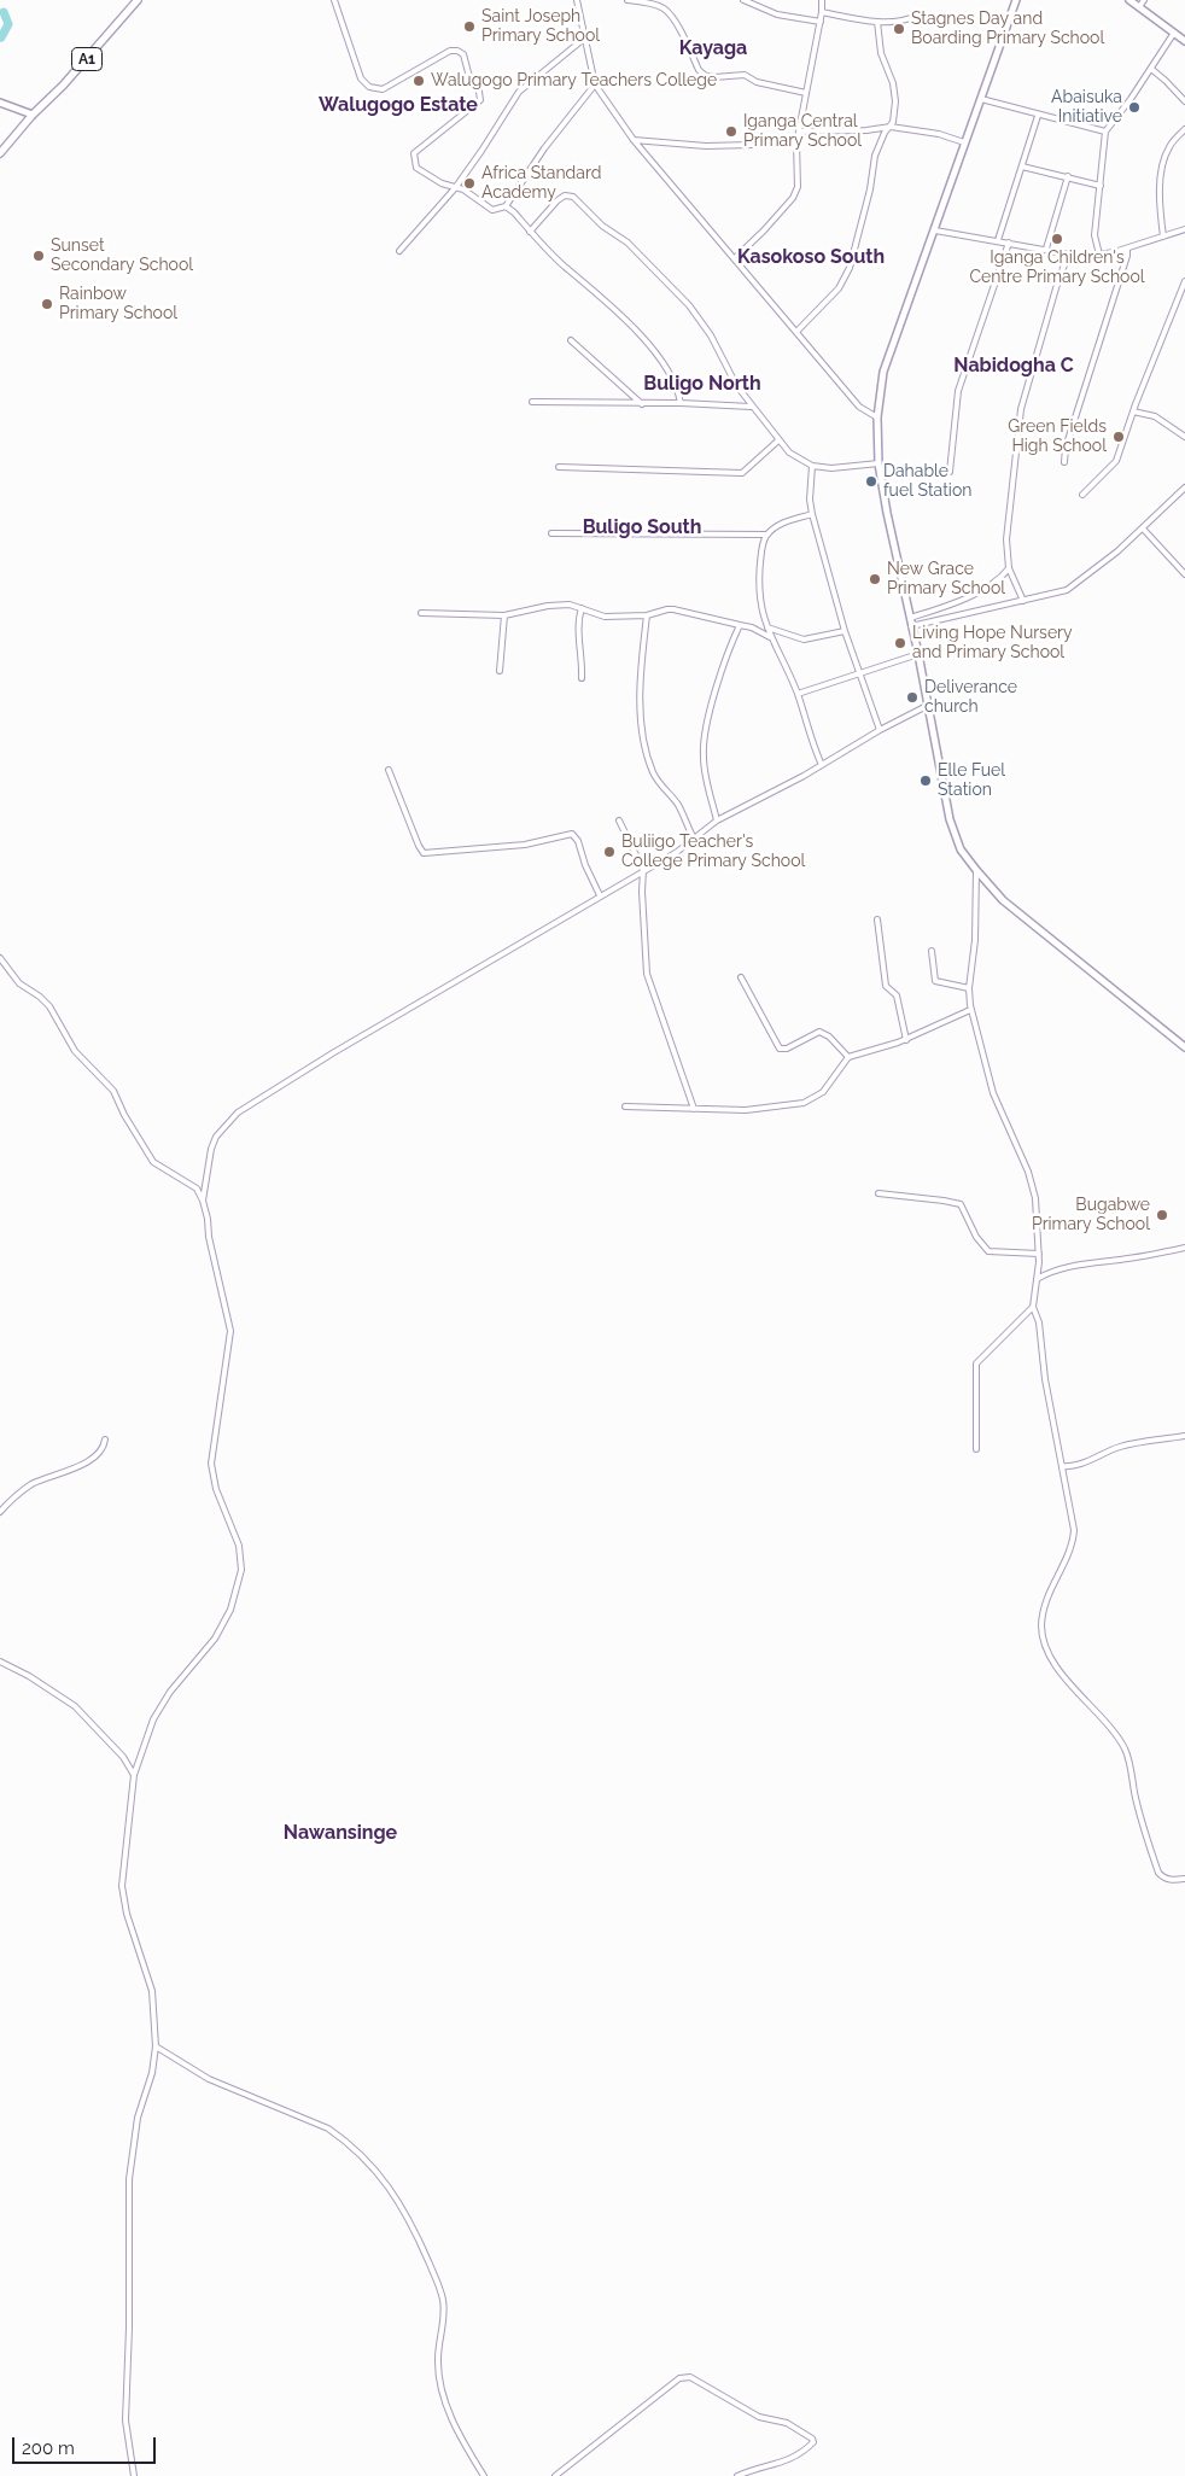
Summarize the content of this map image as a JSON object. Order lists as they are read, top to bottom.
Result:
{
  "streets": {
    "main road": ["A1"]
  },
  "districts": [
    "Kayaga",
    "Walugogo Estate",
    "Kasokoso South",
    "Nabidogha C",
    "Buligo North",
    "Buligo South",
    "Nawansinge"
  ],
  "places": [
    "Saint Joseph Primary School",
    "Stagnes Day and Boarding Primary School",
    "Walugogo Primary Teachers College",
    "Abaisuka Initiative",
    "Iganga Central Primary School",
    "Africa Standard Academy",
    "Iganga Children's Centre Primary School",
    "Sunset Secondary School",
    "Rainbow Primary School",
    "Green Fields High School",
    "Dahable fuel Station",
    "New Grace Primary School",
    "Living Hope Nursery and Primary School",
    "Deliverance church",
    "Elle Fuel Station",
    "Buliigo Teacher's College Primary School",
    "Bugabwe Primary School"
  ],
  "scale_bar": "200 m"
}
